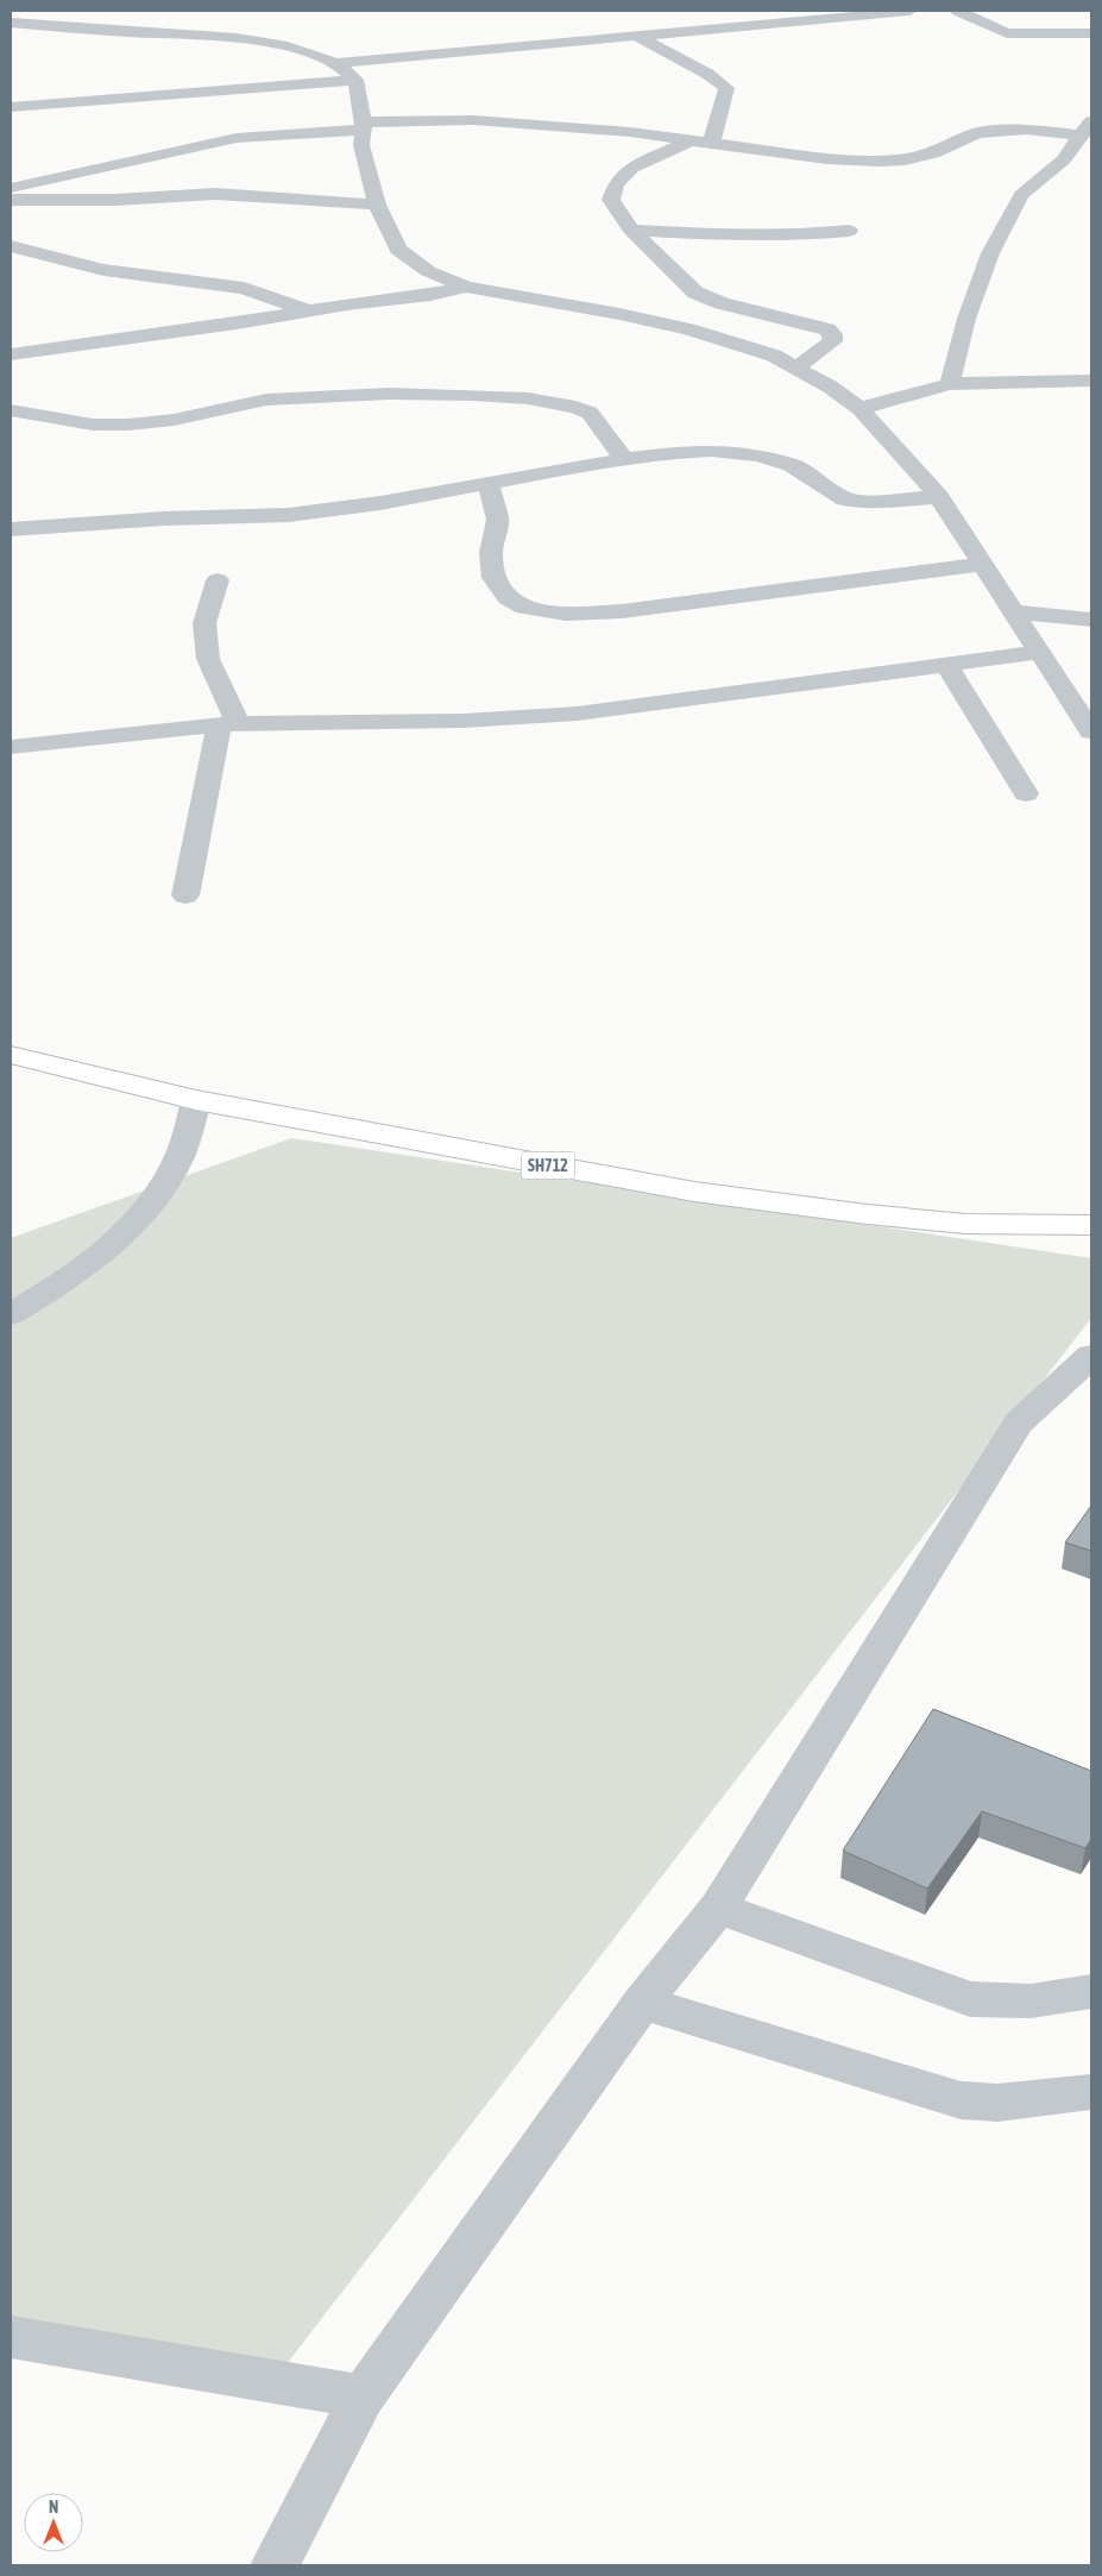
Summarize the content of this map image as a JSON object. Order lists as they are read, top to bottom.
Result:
{
  "streets": {
    "main road": ["SH712"]
  },
  "north": "top"
}
